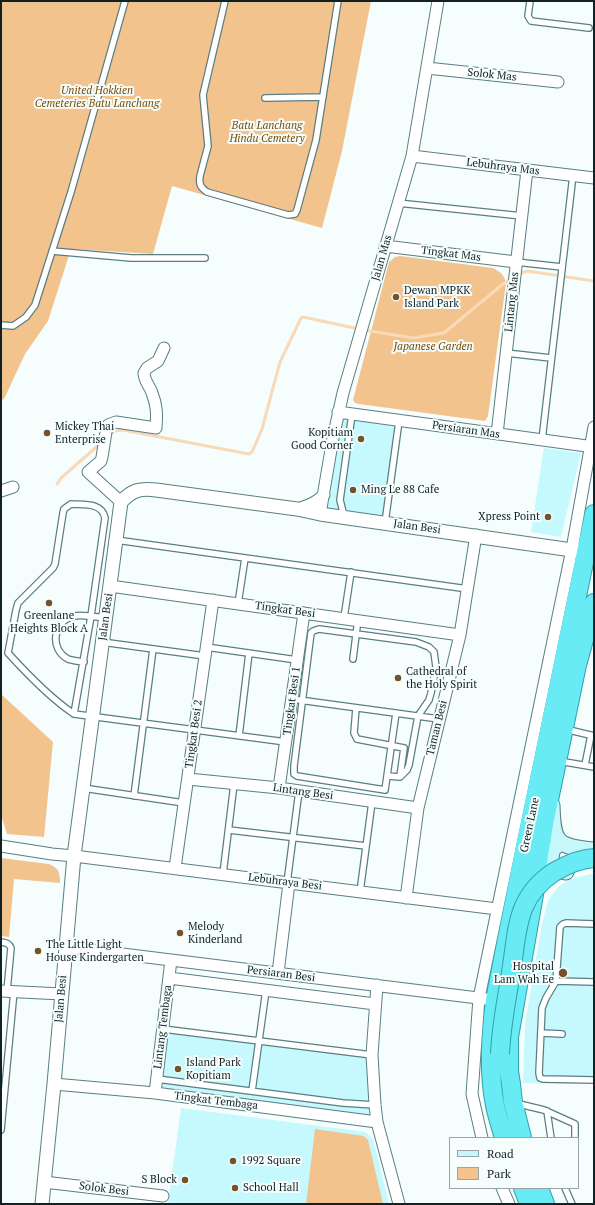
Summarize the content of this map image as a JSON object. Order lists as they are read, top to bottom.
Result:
{
  "streets": {
    "highway": ["Green Lane"],
    "street": [
      "Solok Mas",
      "Lebuhraya Mas",
      "Tingkat Mas",
      "Jalan Mas",
      "Lintang Mas",
      "Persiaran Mas",
      "Jalan Besi",
      "Tingkat Besi",
      "Tingkat Besi 1",
      "Taman Besi",
      "Tingkat Besi 2",
      "Lintang Besi",
      "Lebuhraya Besi",
      "Persiaran Besi",
      "Lintang Tembaga",
      "Tingkat Tembaga",
      "Solok Besi"
    ]
  },
  "crossings": [
    ["Solok Mas", "Jalan Mas"],
    ["Lebuhraya Mas", "Jalan Mas"],
    ["Lebuhraya Mas", "Lintang Mas"],
    ["Tingkat Mas", "Jalan Mas"],
    ["Tingkat Mas", "Lintang Mas"],
    ["Jalan Mas", "Persiaran Mas"],
    ["Jalan Mas", "Jalan Besi"],
    ["Lintang Mas", "Persiaran Mas"],
    ["Jalan Besi", "Tingkat Besi"],
    ["Jalan Besi", "Taman Besi"],
    ["Jalan Besi", "Green Lane"],
    ["Jalan Besi", "Lebuhraya Besi"],
    ["Jalan Besi", "Persiaran Besi"],
    ["Jalan Besi", "Tingkat Tembaga"],
    ["Jalan Besi", "Solok Besi"],
    ["Tingkat Besi", "Tingkat Besi 1"],
    ["Tingkat Besi", "Taman Besi"],
    ["Tingkat Besi", "Tingkat Besi 2"],
    ["Tingkat Besi 1", "Lintang Besi"],
    ["Taman Besi", "Lintang Besi"],
    ["Taman Besi", "Lebuhraya Besi"],
    ["Tingkat Besi 2", "Lintang Besi"],
    ["Tingkat Besi 2", "Lebuhraya Besi"],
    ["Green Lane", "Persiaran Besi"],
    ["Persiaran Besi", "Lintang Tembaga"],
    ["Lintang Tembaga", "Tingkat Tembaga"]
  ],
  "parks": ["United Hokkien Cemeteries Batu Lanchang", "Batu Lanchang Hindu Cemetery", "Japanese Garden"],
  "places": [
    "Dewan MPKK Island Park",
    "Mickey Thai Enterprise",
    "Kopitiam Good Corner",
    "Ming Le 88 Cafe",
    "Xpress Point",
    "Greenlane Heights Block A",
    "Cathedral of the Holy Spirit",
    "Melody Kinderland",
    "The Little Light House Kindergarten",
    "Hospital Lam Wah Ee",
    "Island Park Kopitiam",
    "1992 Square",
    "S Block",
    "School Hall"
  ],
  "legend": ["Road", "Park"]
}
